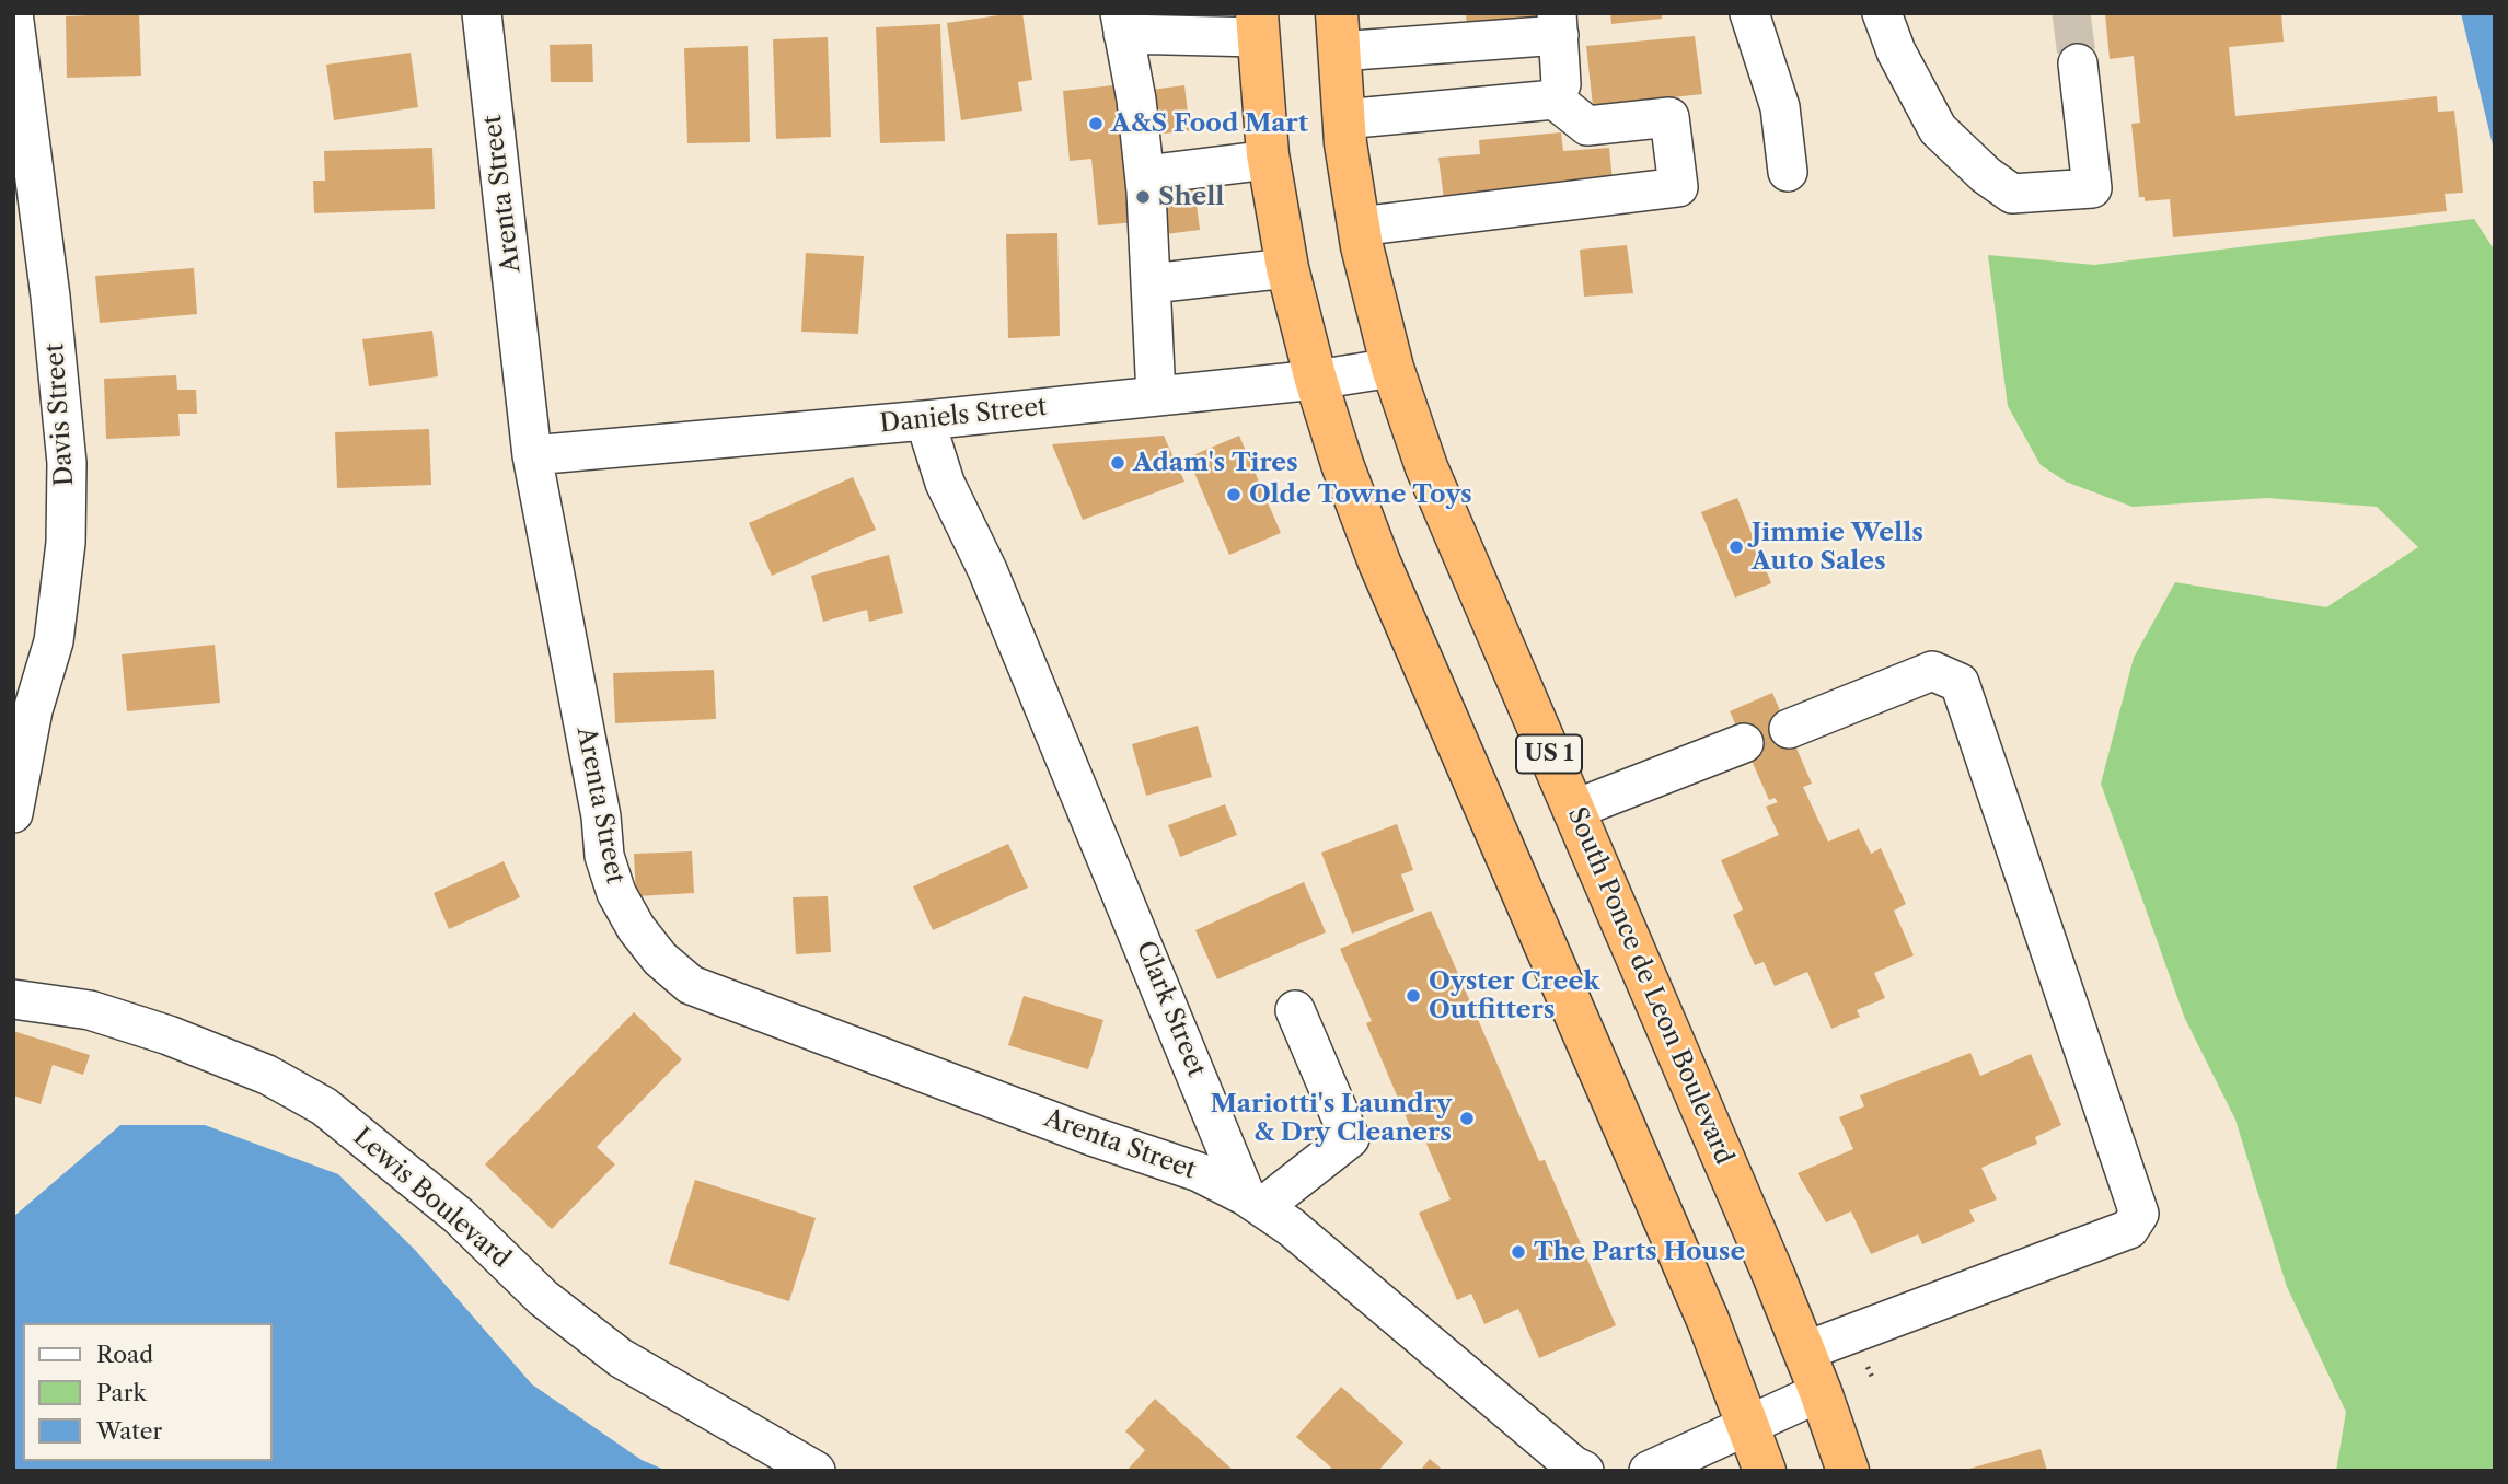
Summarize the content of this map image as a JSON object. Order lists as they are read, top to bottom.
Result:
{
  "streets": {
    "highway": ["US 1", "South Ponce de Leon Boulevard"],
    "street": [
      "Arenta Street",
      "Davis Street",
      "Daniels Street",
      "Clark Street",
      "Lewis Boulevard"
    ]
  },
  "crossings": [
    ["Arenta Street", "Daniels Street"],
    ["Arenta Street", "Clark Street"],
    ["Daniels Street", "South Ponce de Leon Boulevard"],
    ["Daniels Street", "Clark Street"]
  ],
  "places": [
    "A&S Food Mart",
    "Shell",
    "Adam's Tires",
    "Olde Towne Toys",
    "Jimmie Wells Auto Sales",
    "Oyster Creek Outfitters",
    "Mariotti's Laundry & Dry Cleaners",
    "The Parts House"
  ],
  "legend": ["Road", "Park", "Water"]
}
